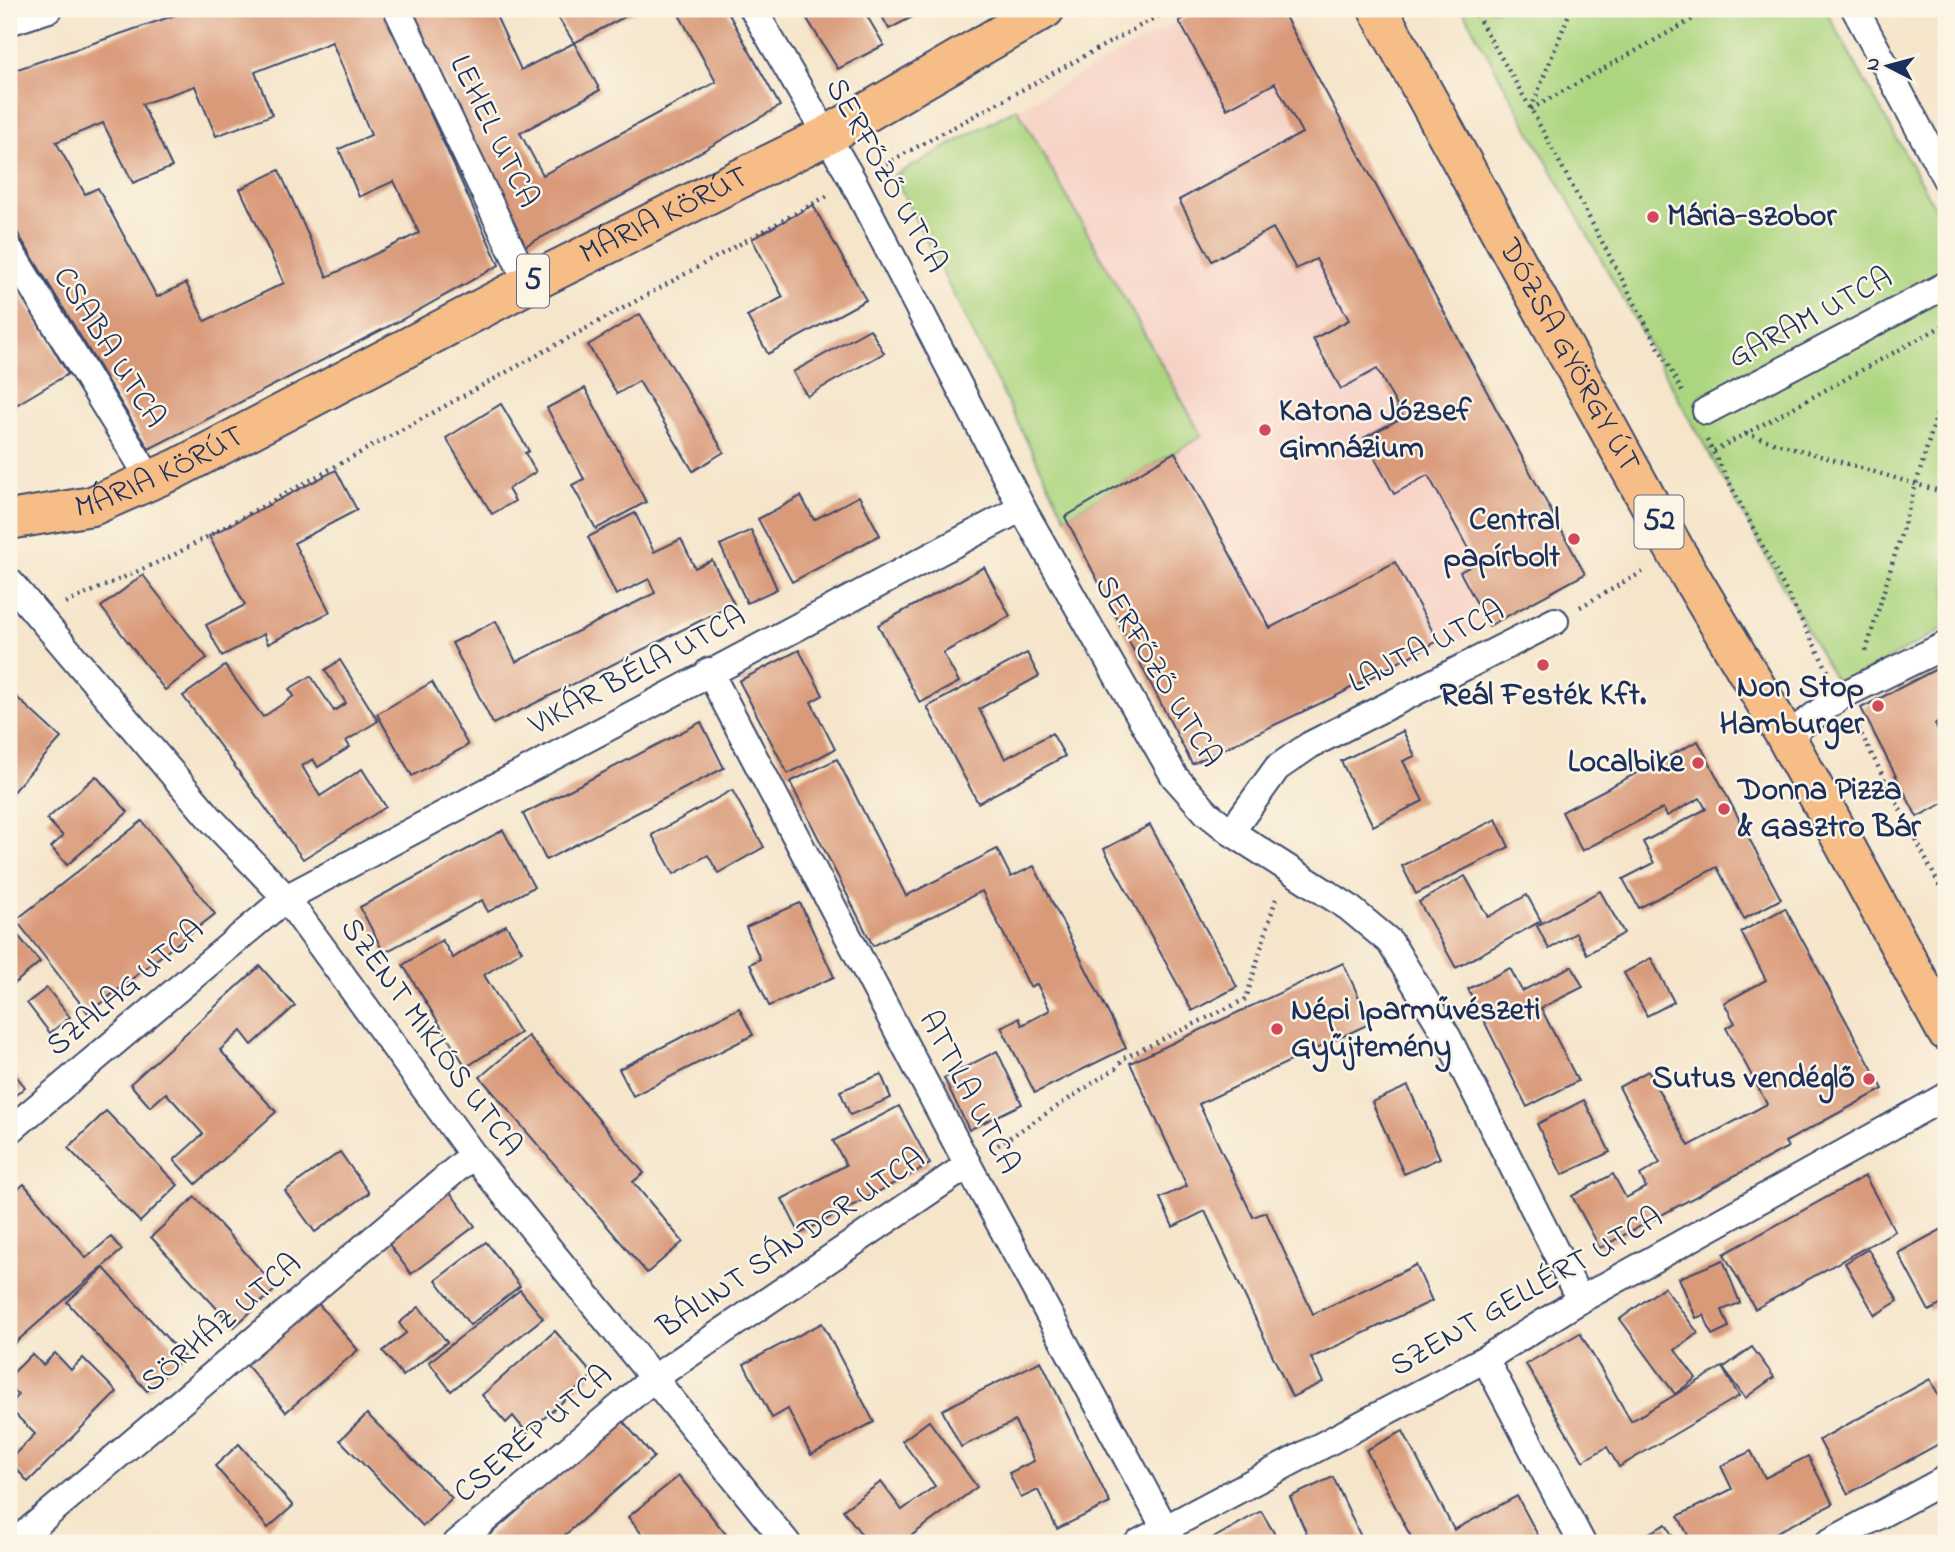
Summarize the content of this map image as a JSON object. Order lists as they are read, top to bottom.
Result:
{
  "streets": {
    "main road": [
      "MÁRIA KÖRÚT",
      "5",
      "DÓZSA GYÖRGY ÚT",
      "52"
    ],
    "street": [
      "LEHEL UTCA",
      "SERFŐZŐ UTCA",
      "GARAM UTCA",
      "CSABA UTCA",
      "LAJTA UTCA",
      "VIKÁR BÉLA UTCA",
      "SZALAG UTCA",
      "SZENT MIKLÓS UTCA",
      "ATTILA UTCA",
      "BÁLINT SÁNDOR UTCA",
      "SZENT GELLÉRT UTCA",
      "SÖRHÁZ UTCA",
      "CSERÉP UTCA"
    ]
  },
  "crossings": [
    ["LEHEL UTCA", "MÁRIA KÖRÚT"],
    ["SERFŐZŐ UTCA", "MÁRIA KÖRÚT"],
    ["SERFŐZŐ UTCA", "LAJTA UTCA"],
    ["SERFŐZŐ UTCA", "VIKÁR BÉLA UTCA"],
    ["SERFŐZŐ UTCA", "SZENT GELLÉRT UTCA"],
    ["MÁRIA KÖRÚT", "CSABA UTCA"],
    ["DÓZSA GYÖRGY ÚT", "LAJTA UTCA"],
    ["VIKÁR BÉLA UTCA", "SZALAG UTCA"],
    ["VIKÁR BÉLA UTCA", "SZENT MIKLÓS UTCA"],
    ["VIKÁR BÉLA UTCA", "ATTILA UTCA"],
    ["SZALAG UTCA", "SZENT MIKLÓS UTCA"],
    ["SZENT MIKLÓS UTCA", "BÁLINT SÁNDOR UTCA"],
    ["SZENT MIKLÓS UTCA", "SÖRHÁZ UTCA"],
    ["SZENT MIKLÓS UTCA", "CSERÉP UTCA"],
    ["ATTILA UTCA", "BÁLINT SÁNDOR UTCA"],
    ["ATTILA UTCA", "SZENT GELLÉRT UTCA"],
    ["BÁLINT SÁNDOR UTCA", "CSERÉP UTCA"]
  ],
  "places": [
    "Mária-szobor",
    "Katona József Gimnázium",
    "Central papírbolt",
    "Reál Festék Kft.",
    "Non Stop Hamburger",
    "Localbike",
    "Donna Pizza & Gasztro Bár",
    "Népi Iparművészeti Gyűjtemény",
    "Sutus vendéglő"
  ],
  "north": "left"
}
